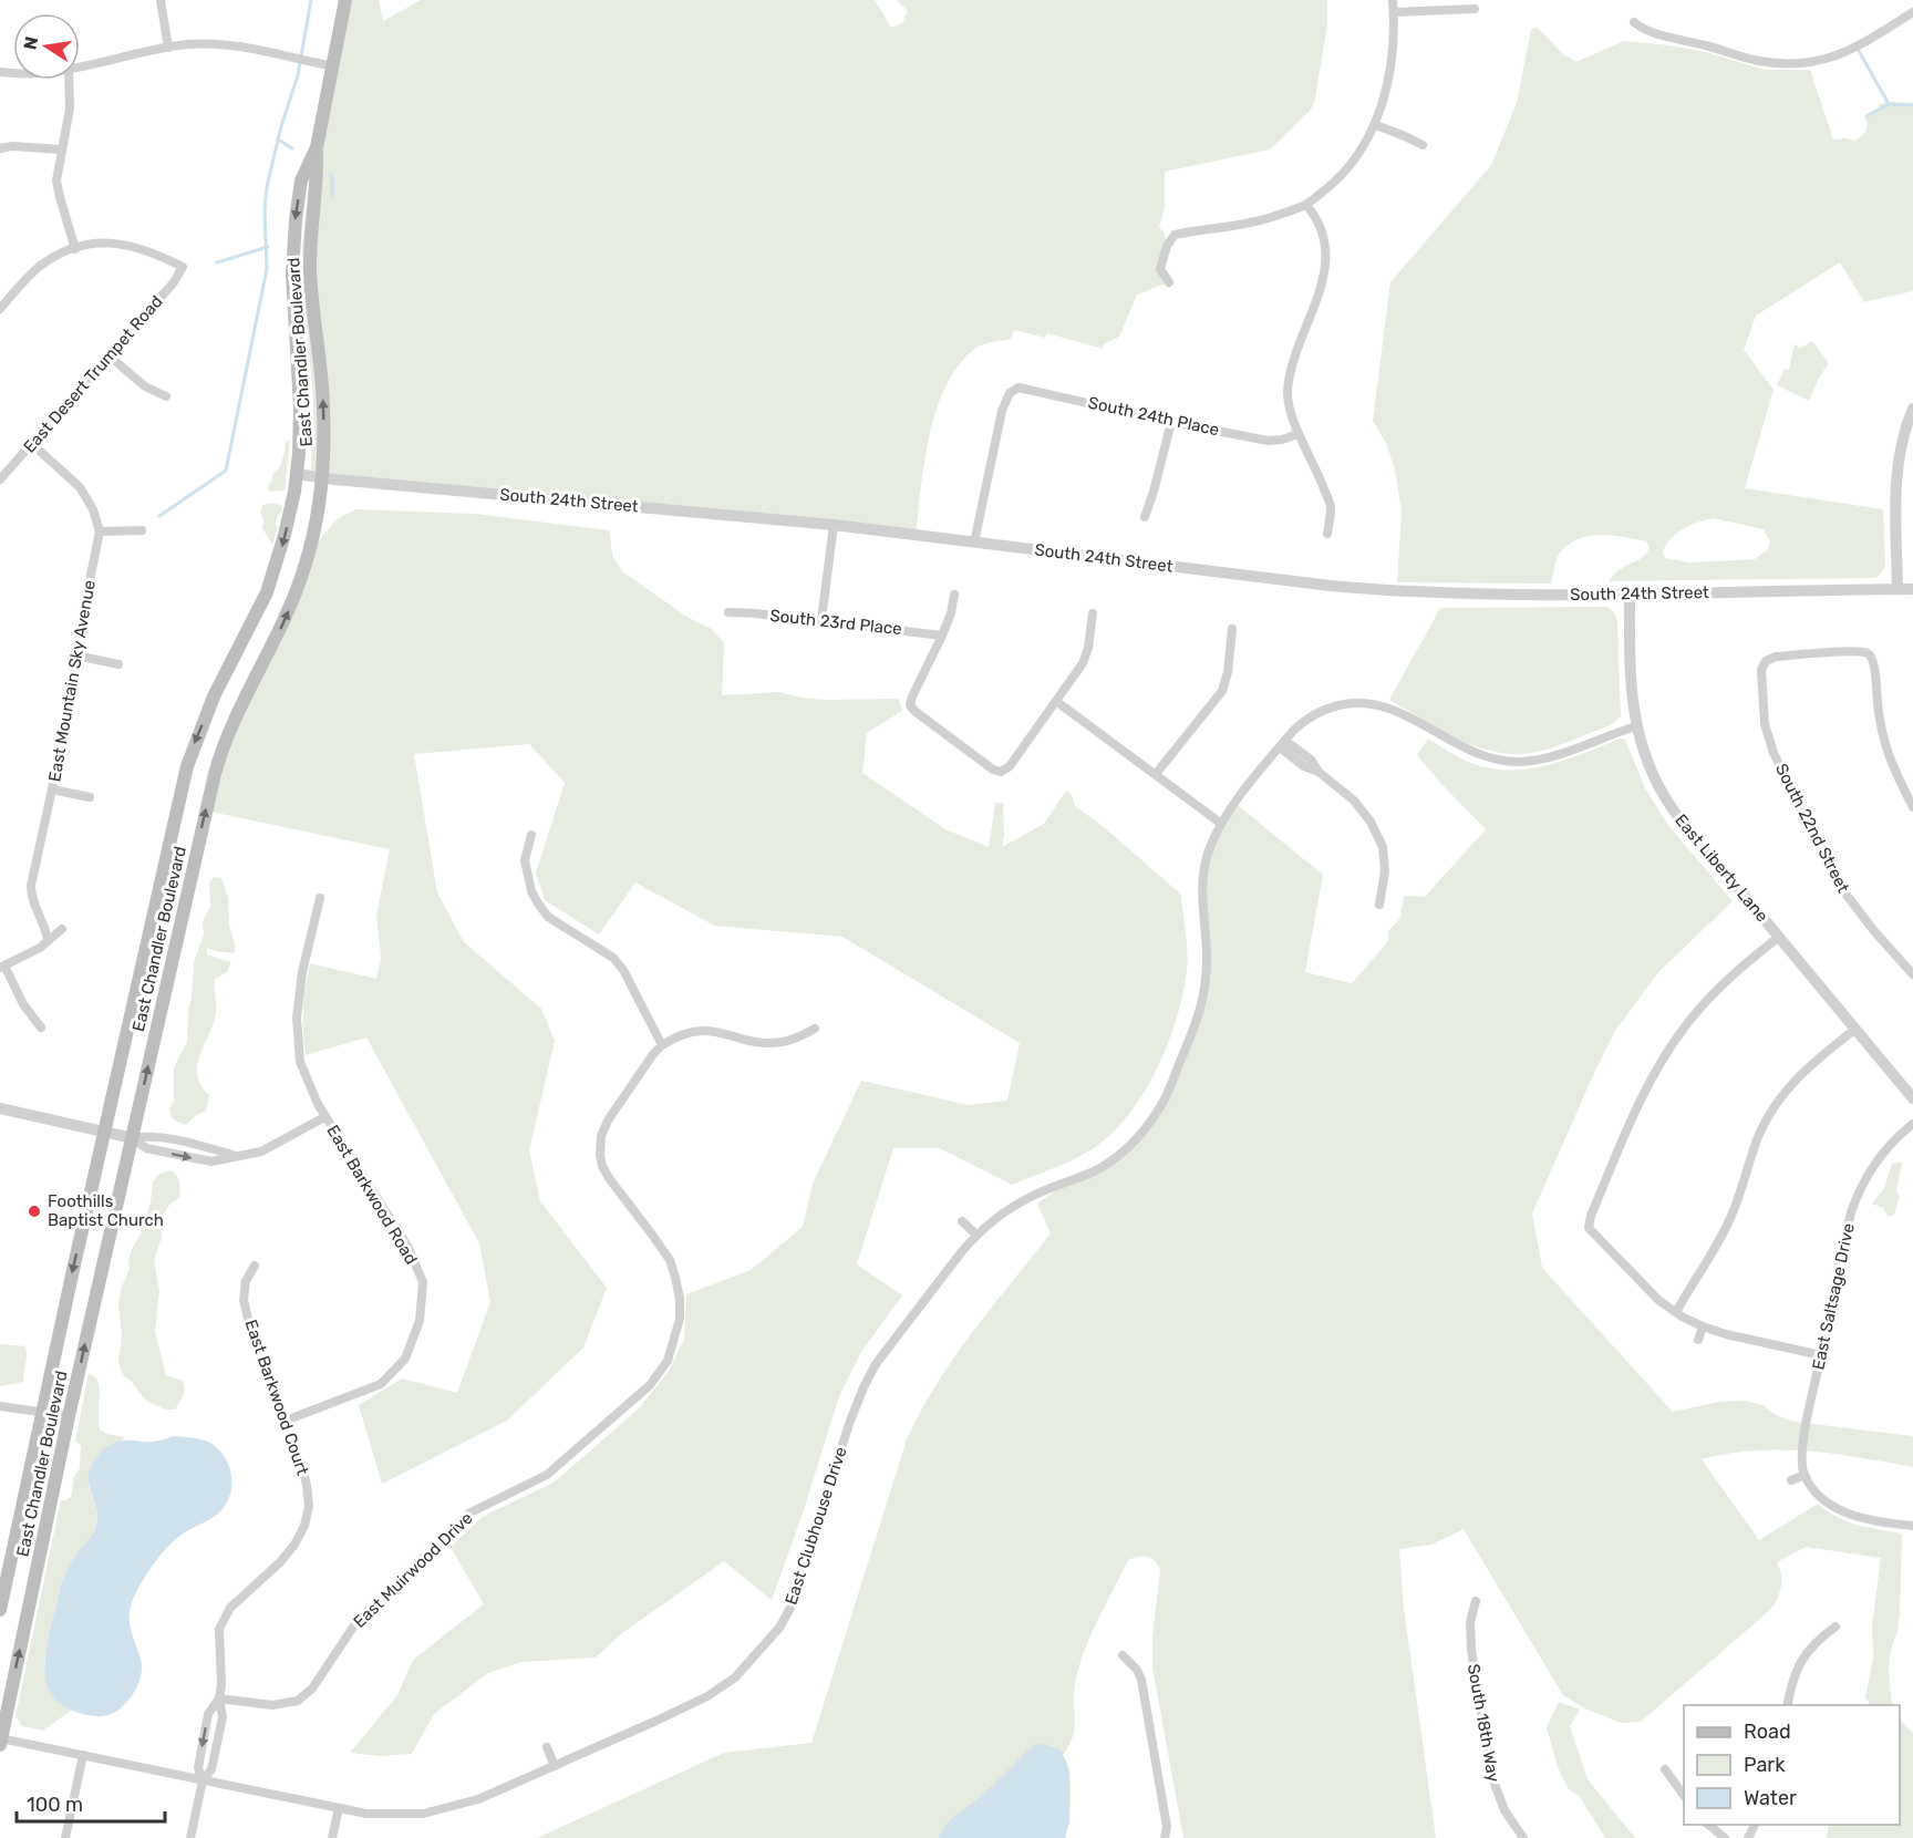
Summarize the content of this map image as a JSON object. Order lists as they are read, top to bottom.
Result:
{
  "streets": {
    "main road": ["East Chandler Boulevard"],
    "street": [
      "East Desert Trumpet Road",
      "South 24th Place",
      "South 24th Street",
      "South 23rd Place",
      "East Mountain Sky Avenue",
      "South 22nd Street",
      "East Liberty Lane",
      "East Barkwood Road",
      "East Saltsage Drive",
      "East Barkwood Court",
      "East Clubhouse Drive",
      "East Muirwood Drive",
      "South 18th Way"
    ]
  },
  "crossings": [
    ["East Chandler Boulevard", "South 24th Street"],
    ["East Chandler Boulevard", "East Clubhouse Drive"],
    ["South 24th Place", "South 24th Street"],
    ["South 24th Street", "East Liberty Lane"],
    ["East Liberty Lane", "East Clubhouse Drive"],
    ["East Barkwood Road", "East Barkwood Court"],
    ["East Barkwood Court", "East Clubhouse Drive"],
    ["East Barkwood Court", "East Muirwood Drive"]
  ],
  "places": ["Foothills Baptist Church"],
  "legend": ["Road", "Park", "Water"],
  "scale_bar": "100 m",
  "north": "left"
}
